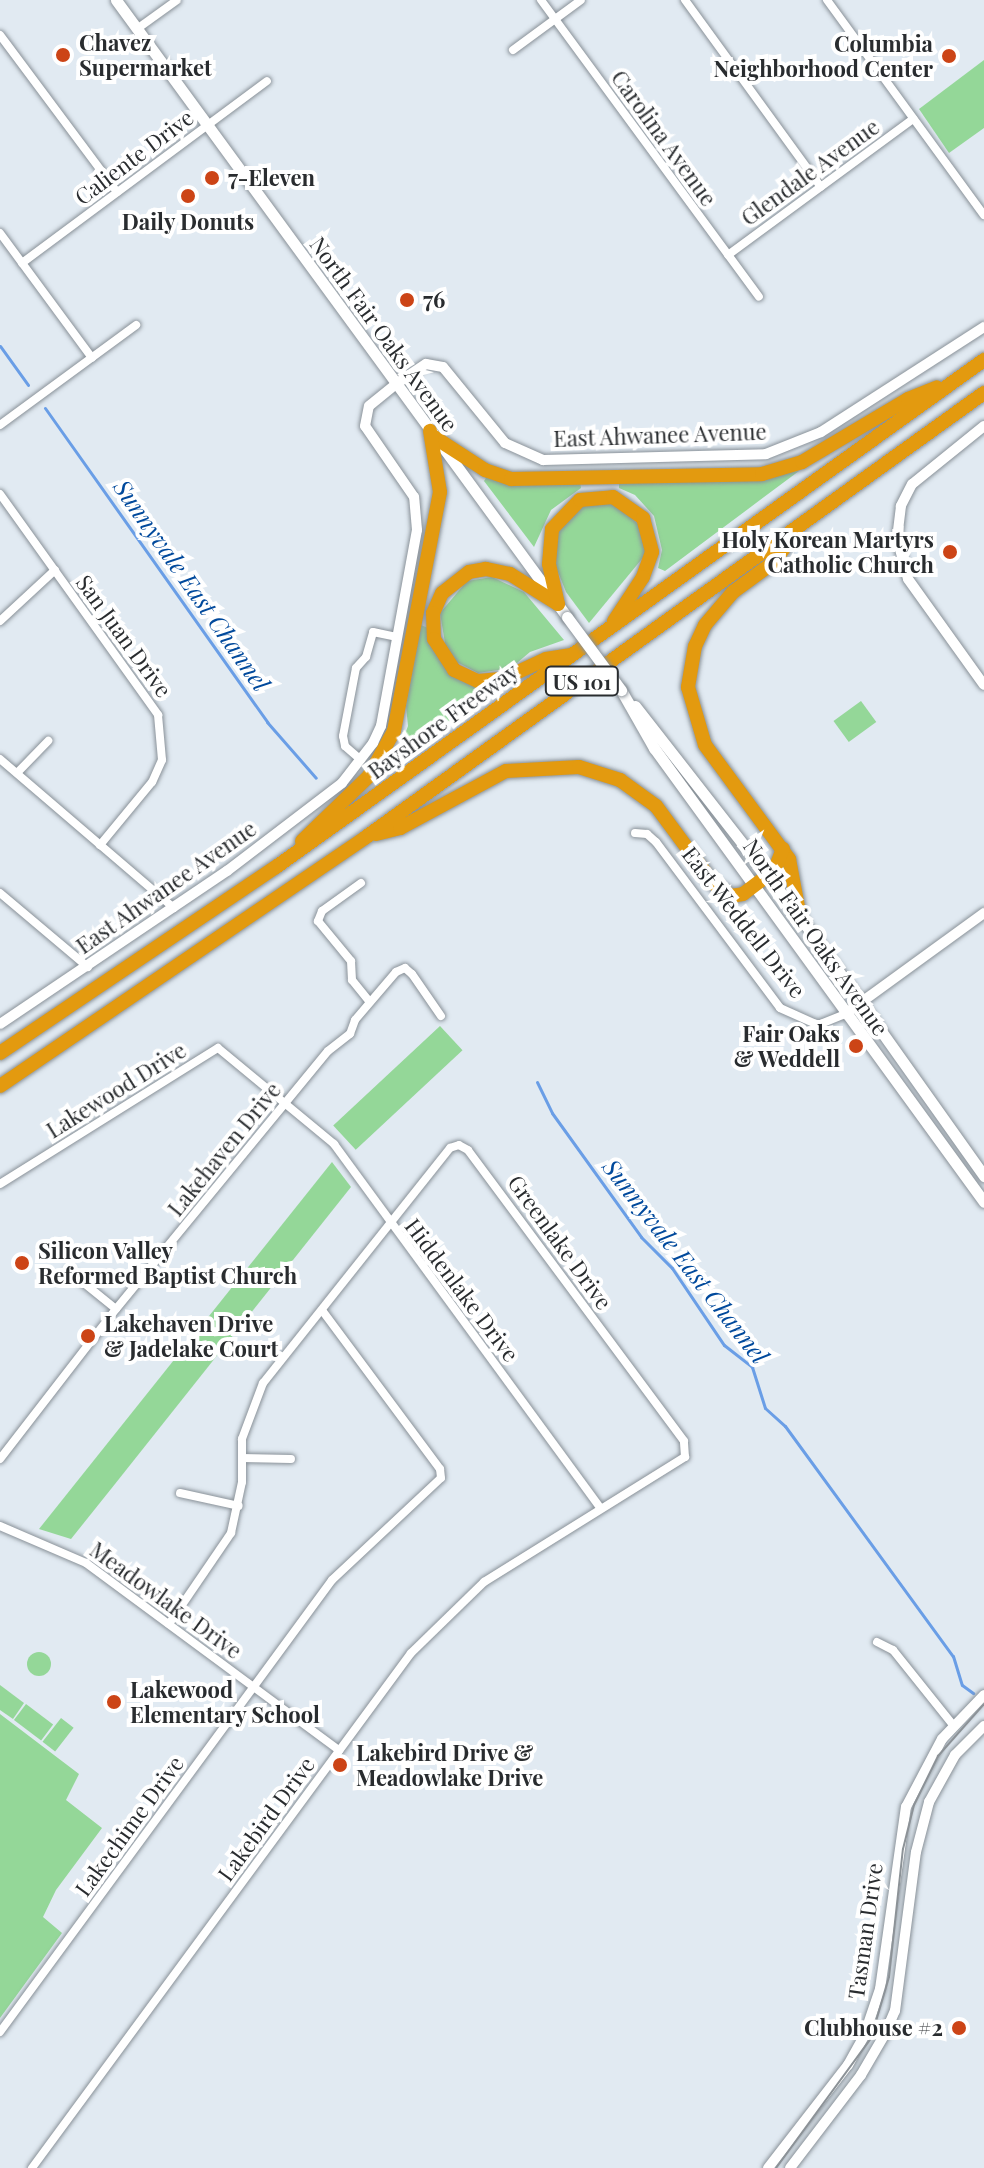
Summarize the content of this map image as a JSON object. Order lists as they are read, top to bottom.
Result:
{
  "streets": {
    "highway": ["US 101", "Bayshore Freeway"],
    "main road": ["North Fair Oaks Avenue"],
    "street": [
      "Carolina Avenue",
      "Caliente Drive",
      "Glendale Avenue",
      "East Ahwanee Avenue",
      "San Juan Drive",
      "East Weddell Drive",
      "Lakewood Drive",
      "Lakehaven Drive",
      "Greenlake Drive",
      "Hiddenlake Drive",
      "Meadowlake Drive",
      "Lakebird Drive",
      "Lakechime Drive",
      "Tasman Drive"
    ]
  },
  "crossings": [
    ["Carolina Avenue", "Glendale Avenue"],
    ["Caliente Drive", "North Fair Oaks Avenue"],
    ["North Fair Oaks Avenue", "East Ahwanee Avenue"],
    ["North Fair Oaks Avenue", "East Weddell Drive"],
    ["Lakewood Drive", "Lakehaven Drive"],
    ["Lakewood Drive", "Hiddenlake Drive"],
    ["Lakehaven Drive", "Hiddenlake Drive"],
    ["Greenlake Drive", "Hiddenlake Drive"],
    ["Greenlake Drive", "Lakebird Drive"],
    ["Hiddenlake Drive", "Lakebird Drive"],
    ["Meadowlake Drive", "Lakebird Drive"],
    ["Meadowlake Drive", "Lakechime Drive"]
  ],
  "water": ["Sunnyvale East Channel"],
  "places": [
    "Chavez Supermarket",
    "Columbia Neighborhood Center",
    "7-Eleven",
    "Daily Donuts",
    "76",
    "Holy Korean Martyrs Catholic Church",
    "Fair Oaks & Weddell",
    "Silicon Valley Reformed Baptist Church",
    "Lakehaven Drive & Jadelake Court",
    "Lakewood Elementary School",
    "Lakebird Drive & Meadowlake Drive",
    "Clubhouse #2"
  ]
}
